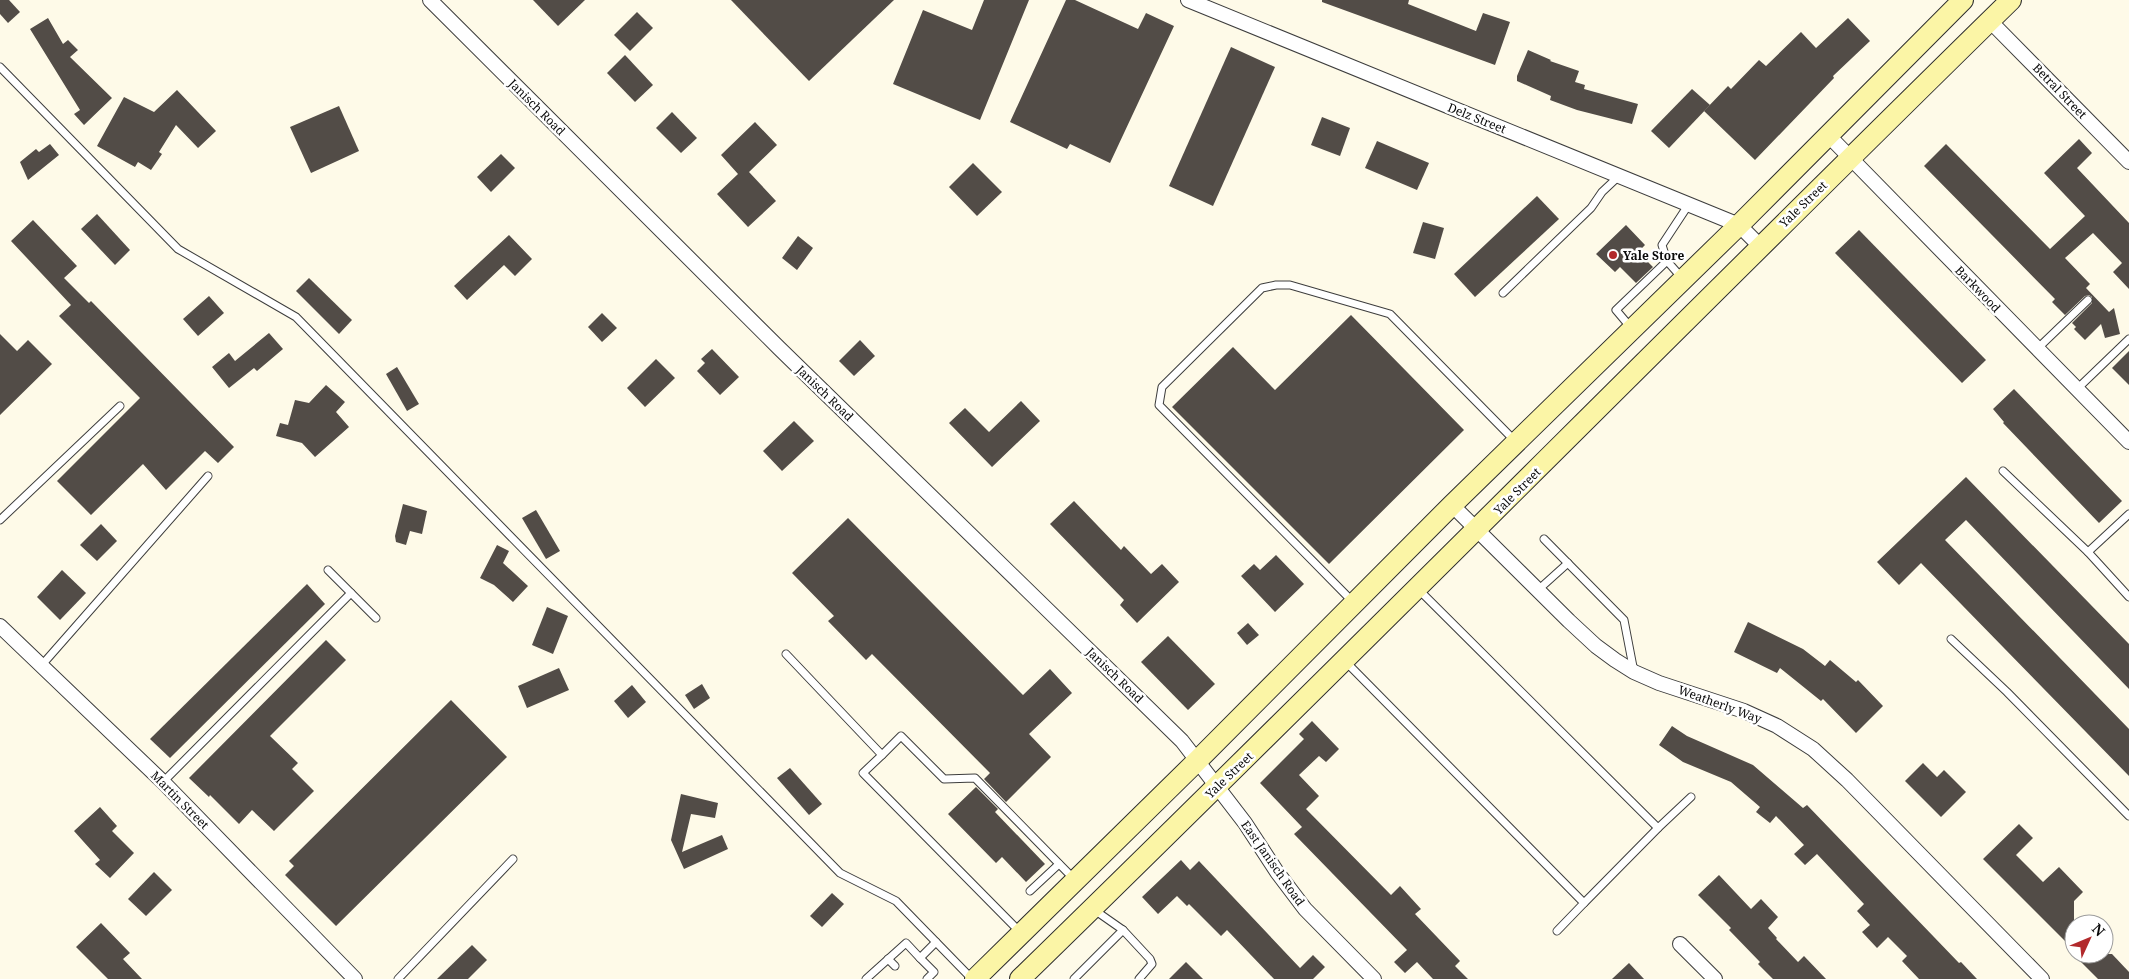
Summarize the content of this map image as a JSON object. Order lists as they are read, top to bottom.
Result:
{
  "streets": {
    "main road": ["Yale Street"],
    "street": [
      "Betral Street",
      "Janisch Road",
      "Delz Street",
      "Barkwood",
      "Weatherly Way",
      "Martin Street",
      "East Janisch Road"
    ]
  },
  "crossings": [
    ["Betral Street", "Yale Street"],
    ["Janisch Road", "Yale Street"],
    ["Janisch Road", "East Janisch Road"],
    ["Delz Street", "Yale Street"],
    ["Yale Street", "Barkwood"],
    ["Yale Street", "Weatherly Way"],
    ["Yale Street", "East Janisch Road"]
  ],
  "places": ["Yale Store"],
  "north": "top right"
}
